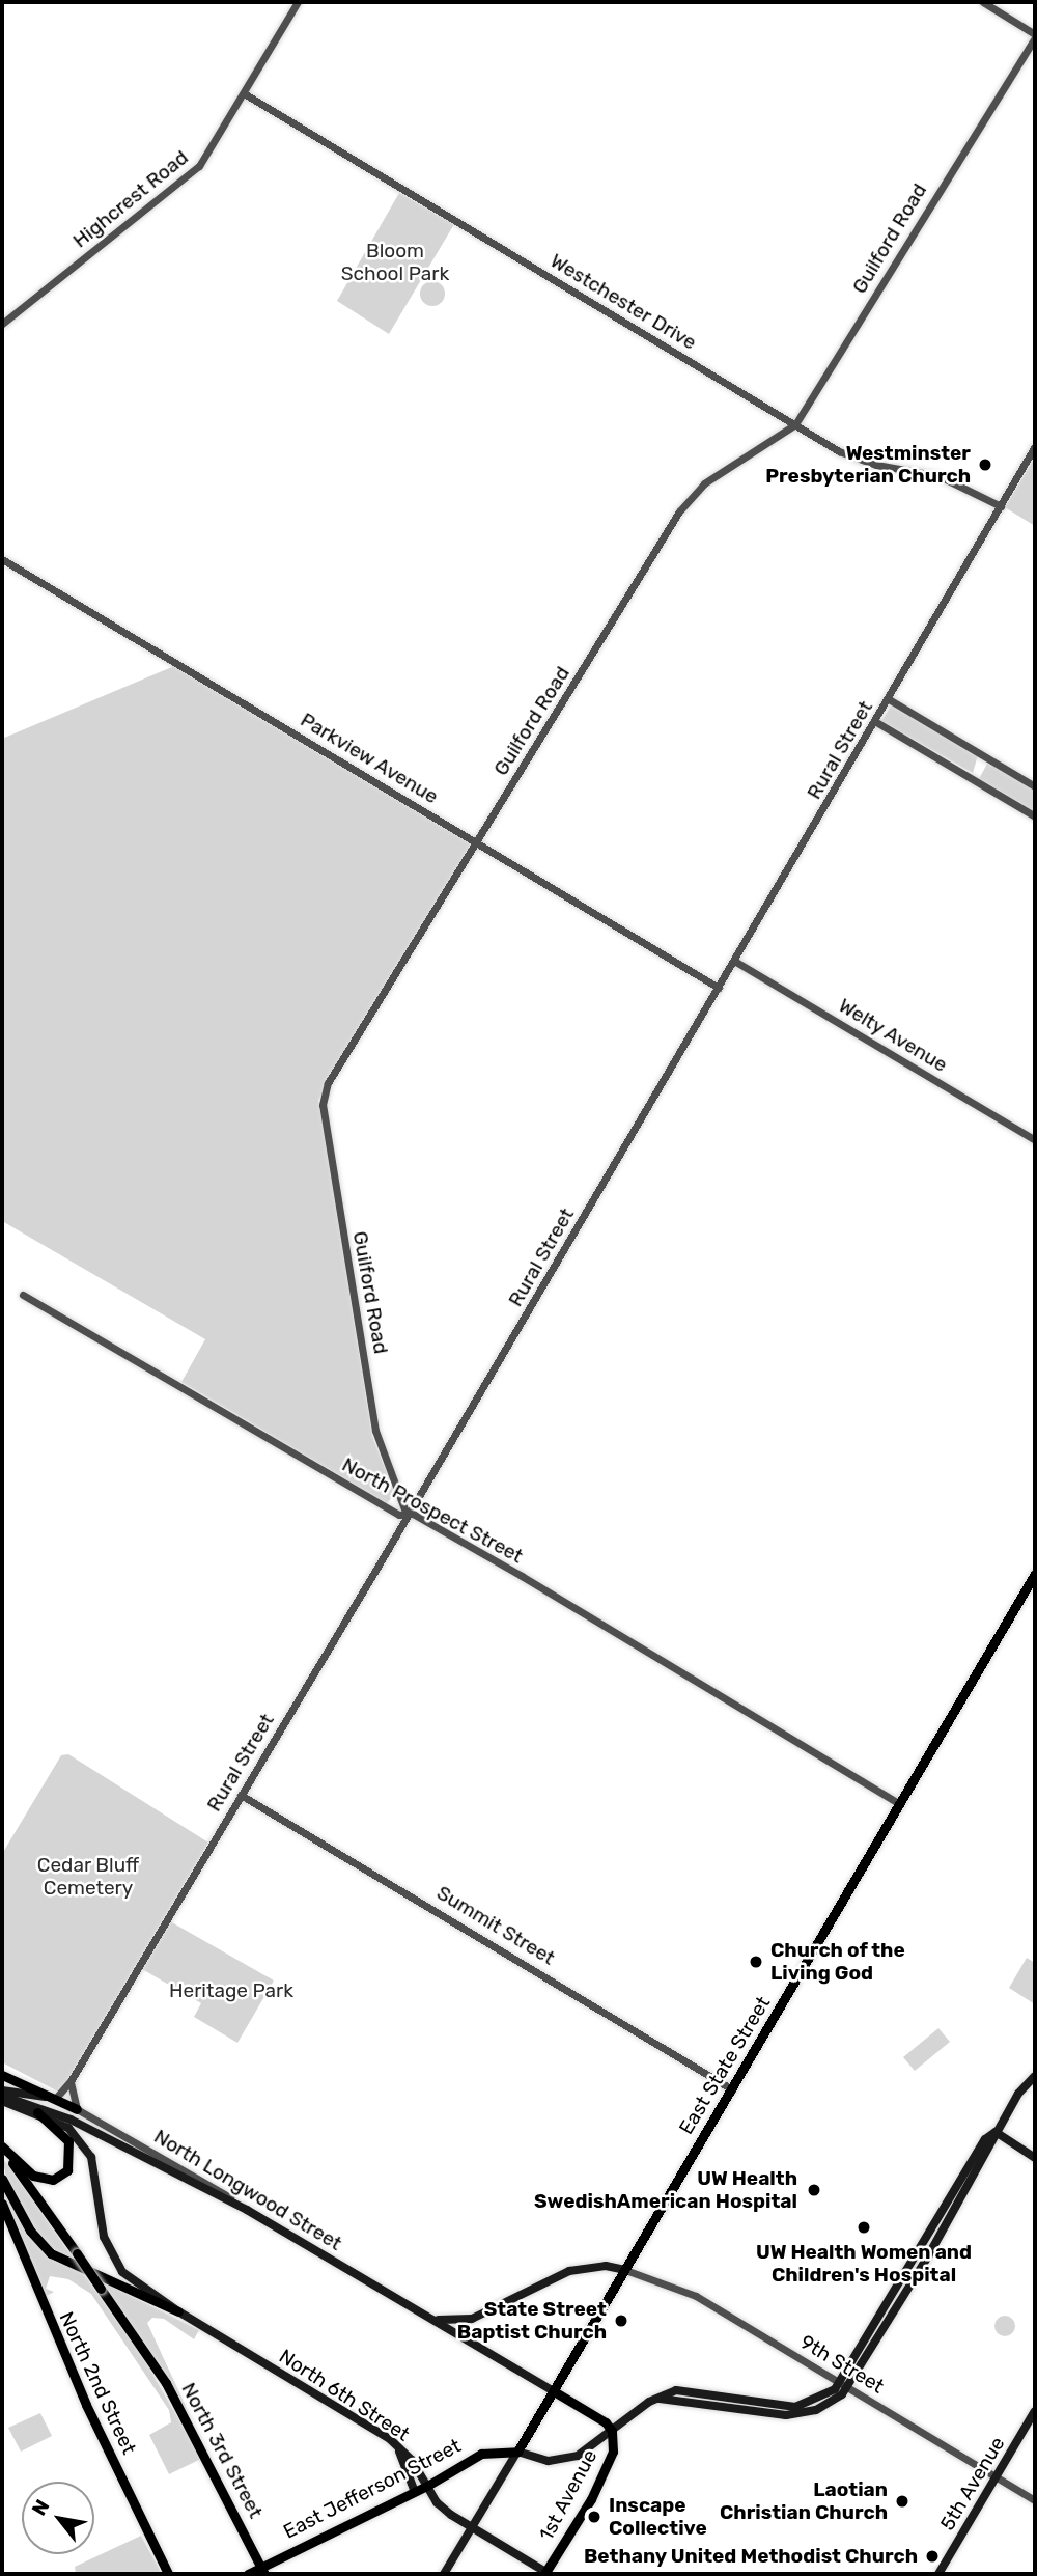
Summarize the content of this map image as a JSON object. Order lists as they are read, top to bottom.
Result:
{
  "streets": {
    "main road": [
      "East State Street",
      "North Longwood Street",
      "North 2nd Street",
      "North 6th Street",
      "North 3rd Street",
      "5th Avenue",
      "East Jefferson Street",
      "1st Avenue"
    ],
    "street": [
      "Highcrest Road",
      "Guilford Road",
      "Westchester Drive",
      "Rural Street",
      "Parkview Avenue",
      "Welty Avenue",
      "North Prospect Street",
      "Summit Street",
      "9th Street"
    ]
  },
  "crossings": [
    ["Highcrest Road", "Westchester Drive"],
    ["Guilford Road", "Westchester Drive"],
    ["Guilford Road", "Rural Street"],
    ["Guilford Road", "Parkview Avenue"],
    ["Guilford Road", "North Prospect Street"],
    ["Westchester Drive", "Rural Street"],
    ["Rural Street", "Parkview Avenue"],
    ["Rural Street", "Welty Avenue"],
    ["Rural Street", "North Prospect Street"],
    ["Rural Street", "Summit Street"],
    ["North Prospect Street", "East State Street"],
    ["Summit Street", "East State Street"],
    ["East State Street", "North Longwood Street"],
    ["East State Street", "9th Street"],
    ["East State Street", "North 6th Street"],
    ["East State Street", "East Jefferson Street"],
    ["North Longwood Street", "9th Street"],
    ["9th Street", "5th Avenue"],
    ["North 6th Street", "East Jefferson Street"],
    ["North 6th Street", "1st Avenue"],
    ["North 3rd Street", "East Jefferson Street"]
  ],
  "parks": ["Bloom School Park", "Cedar Bluff Cemetery", "Heritage Park"],
  "places": [
    "Westminster Presbyterian Church",
    "Church of the Living God",
    "UW Health SwedishAmerican Hospital",
    "UW Health Women and Children's Hospital",
    "State Street Baptist Church",
    "Laotian Christian Church",
    "Inscape Collective",
    "Bethany United Methodist Church"
  ],
  "north": "top left"
}
